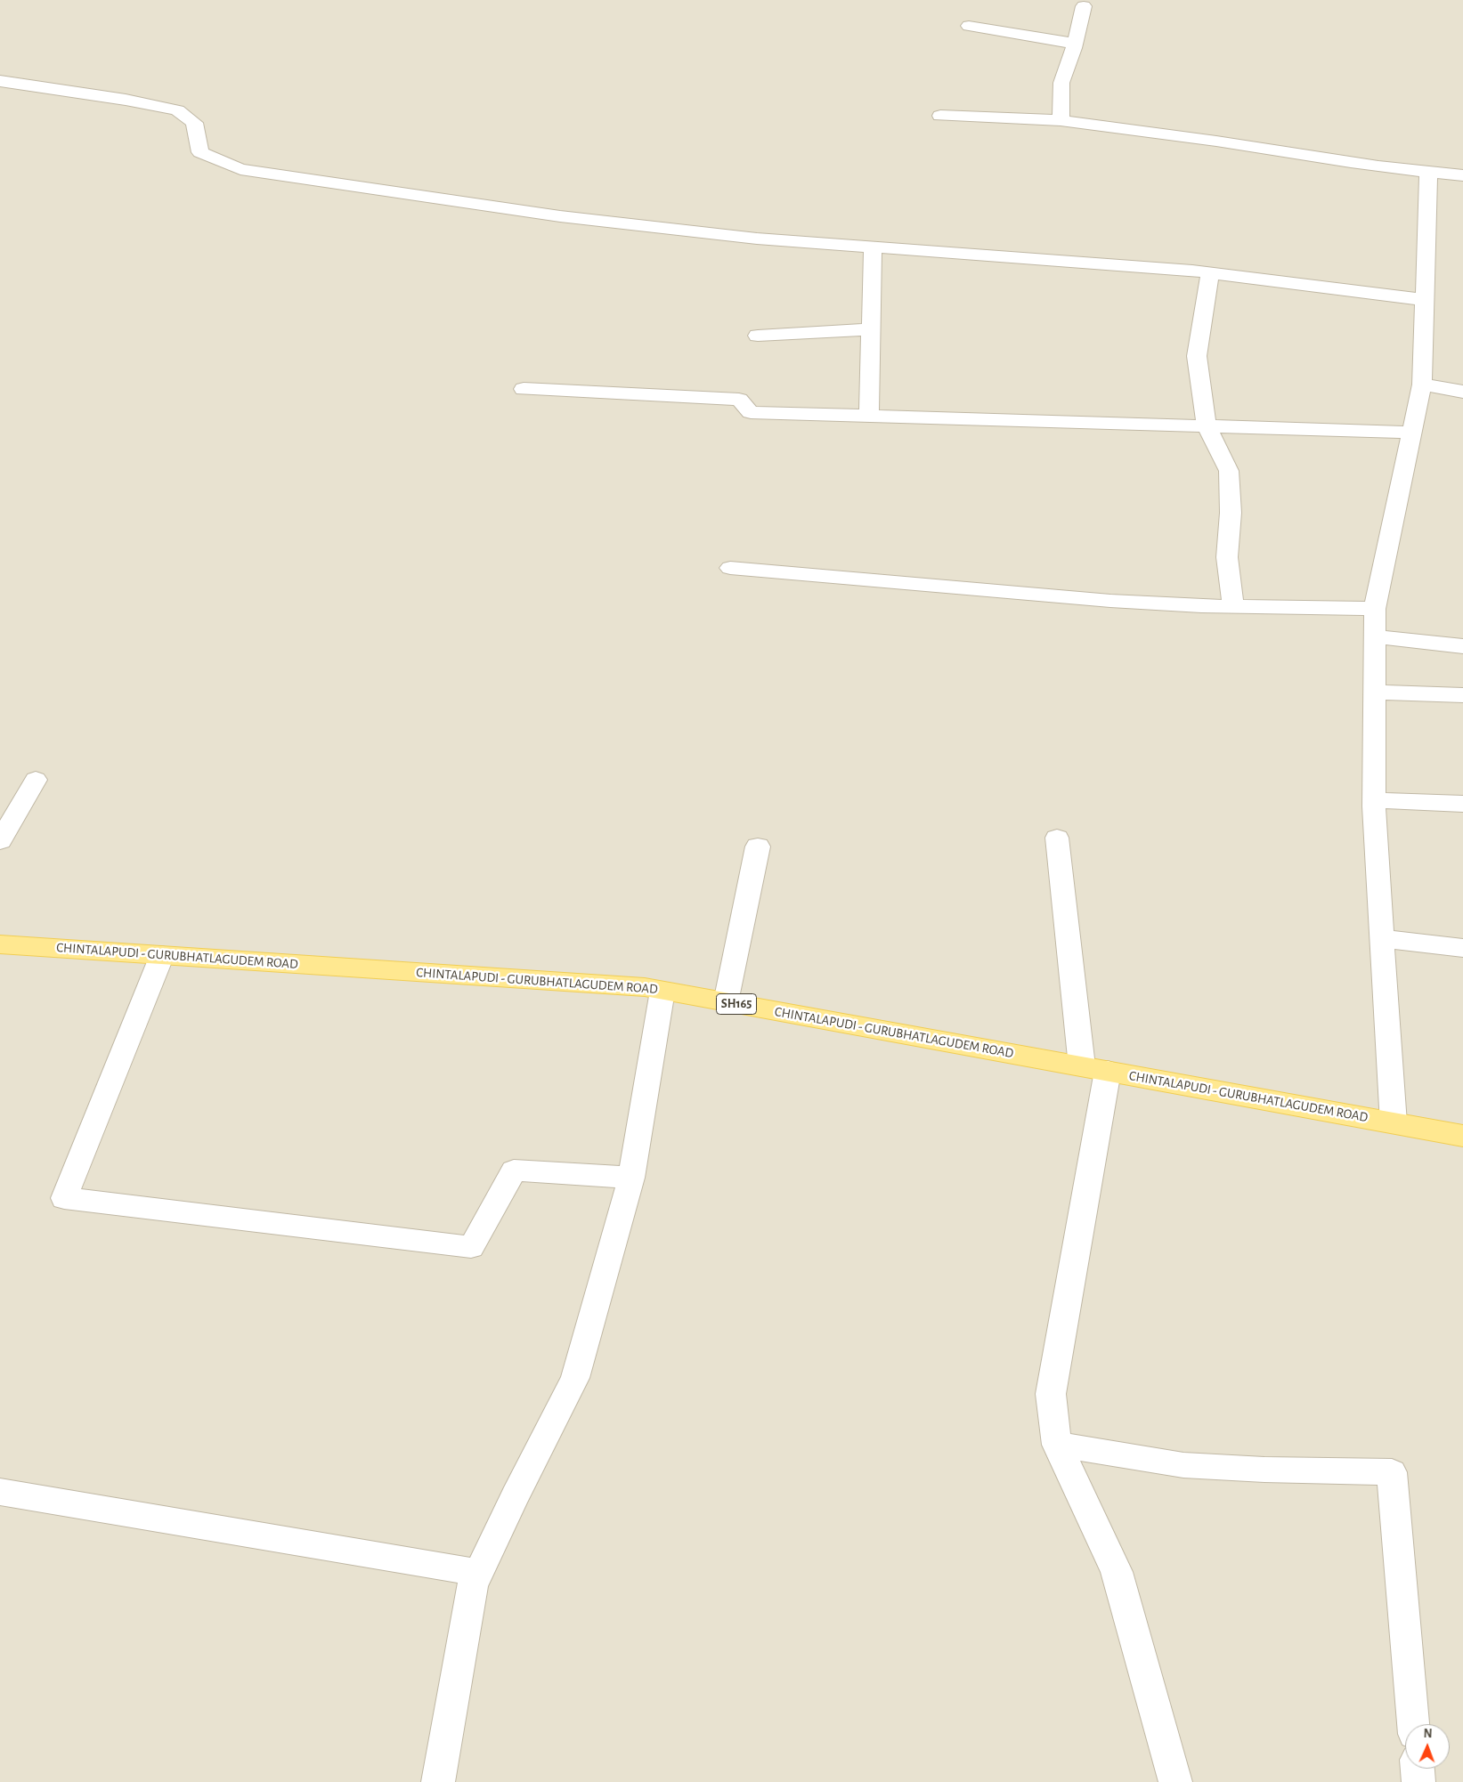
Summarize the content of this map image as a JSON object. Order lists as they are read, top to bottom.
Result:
{
  "streets": {
    "main road": ["CHINTALAPUDI - GURUBHATLAGUDEM ROAD", "SH165"]
  },
  "north": "top"
}
